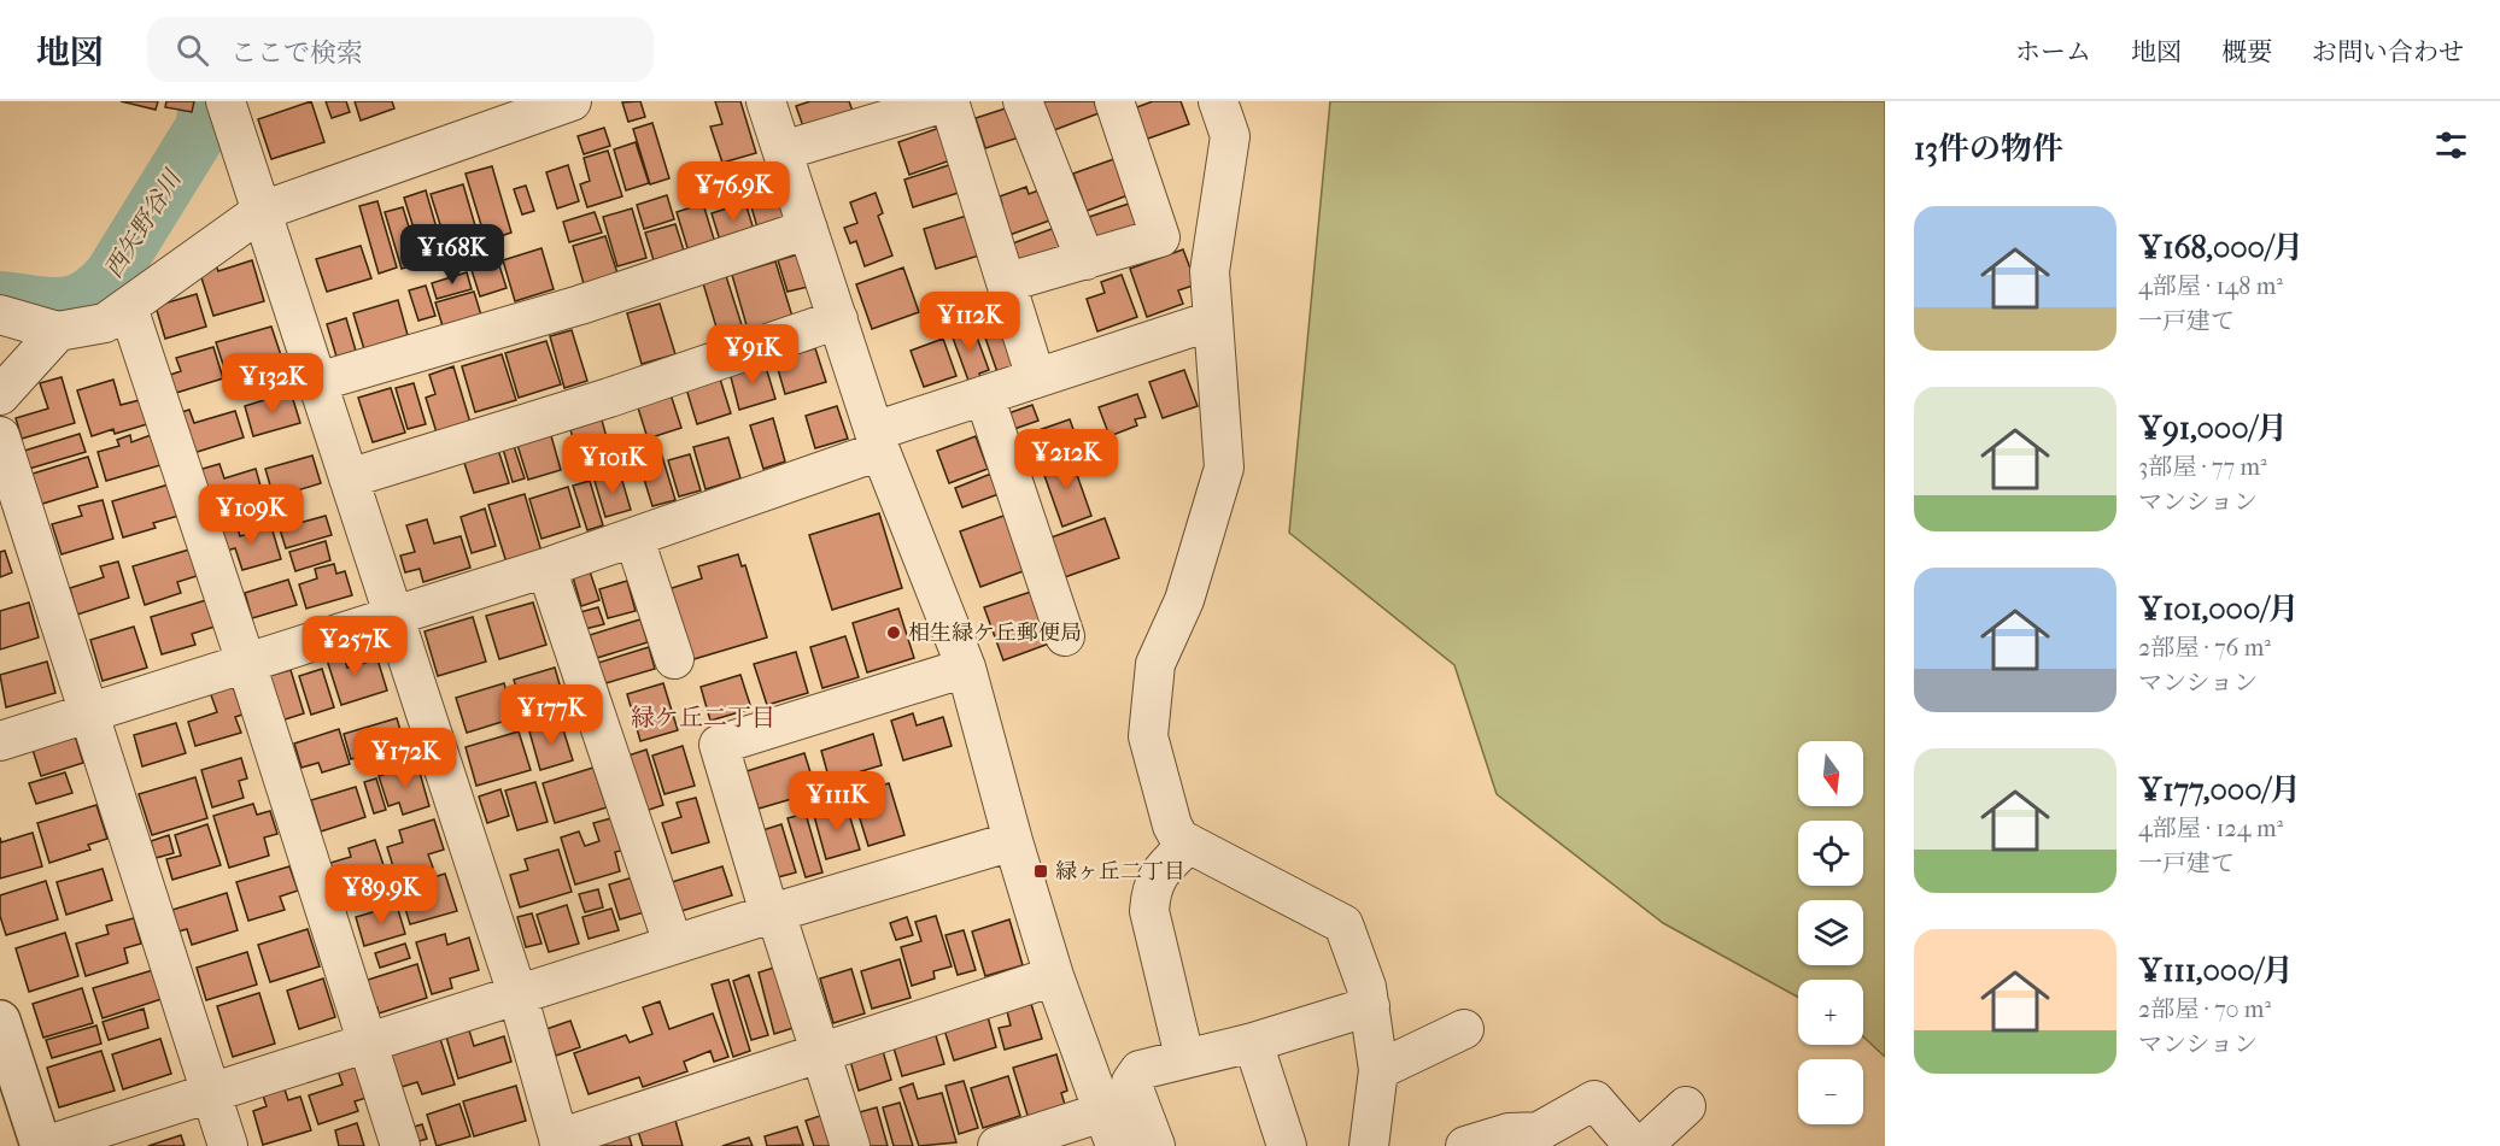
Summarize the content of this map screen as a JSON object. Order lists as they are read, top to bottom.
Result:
{
  "districts": ["緑ケ丘二丁目"],
  "water": ["西矢野谷川"],
  "places": {
    "other": ["相生緑ケ丘郵便局"],
    "transit": ["緑ヶ丘二丁目"]
  },
  "north": "bottom",
  "page": {
    "header": "地図",
    "search": "ここで検索",
    "nav": [
      "ホーム",
      "地図",
      "概要",
      "お問い合わせ"
    ],
    "heading": "13件の物件",
    "price": [
      "¥76.9K",
      "¥168K",
      "¥112K",
      "¥91K",
      "¥132K",
      "¥212K",
      "¥101K",
      "¥109K",
      "¥257K",
      "¥177K",
      "¥172K",
      "¥111K",
      "¥89.9K"
    ],
    "list": [
      {
        "name": "¥168,000/月",
        "note": "4部屋 · 148 m² · 一戸建て"
      },
      {
        "name": "¥91,000/月",
        "note": "3部屋 · 77 m² · マンション"
      },
      {
        "name": "¥101,000/月",
        "note": "2部屋 · 76 m² · マンション"
      },
      {
        "name": "¥177,000/月",
        "note": "4部屋 · 124 m² · 一戸建て"
      },
      {
        "name": "¥111,000/月",
        "note": "2部屋 · 70 m² · マンション"
      }
    ],
    "map_buttons": ["+", "−"]
  }
}
